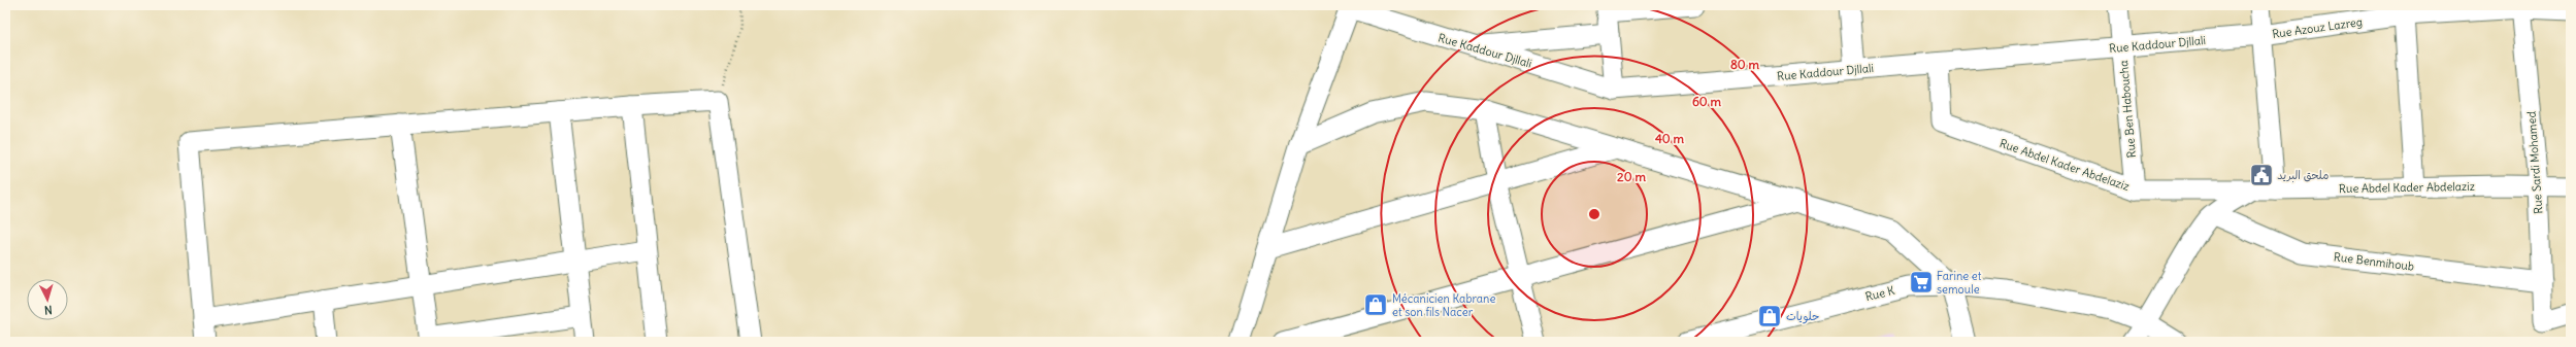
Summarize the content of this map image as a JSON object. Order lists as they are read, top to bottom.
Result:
{
  "streets": {
    "street": [
      "Rue Azouz Lazreg",
      "Rue Kaddour Djllali",
      "Rue Ben Haboucha",
      "Rue Sardi Mohamed",
      "Rue Abdel Kader Abdelaziz",
      "Rue Benmihoub",
      "Rue K"
    ]
  },
  "crossings": [
    ["Rue Azouz Lazreg", "Rue Kaddour Djllali"],
    ["Rue Azouz Lazreg", "Rue Sardi Mohamed"],
    ["Rue Kaddour Djllali", "Rue Ben Haboucha"],
    ["Rue Kaddour Djllali", "Rue Abdel Kader Abdelaziz"],
    ["Rue Ben Haboucha", "Rue Abdel Kader Abdelaziz"],
    ["Rue Sardi Mohamed", "Rue Abdel Kader Abdelaziz"],
    ["Rue Sardi Mohamed", "Rue Benmihoub"]
  ],
  "places": {
    "public building": ["ملحق البريد"],
    "supermarket": ["Farine et semoule"],
    "shop": ["Mécanicien Kabrane et son fils Nacer", "حلويات"]
  },
  "north": "bottom",
  "rings": [
    "80 m",
    "60 m",
    "40 m",
    "20 m"
  ]
}
